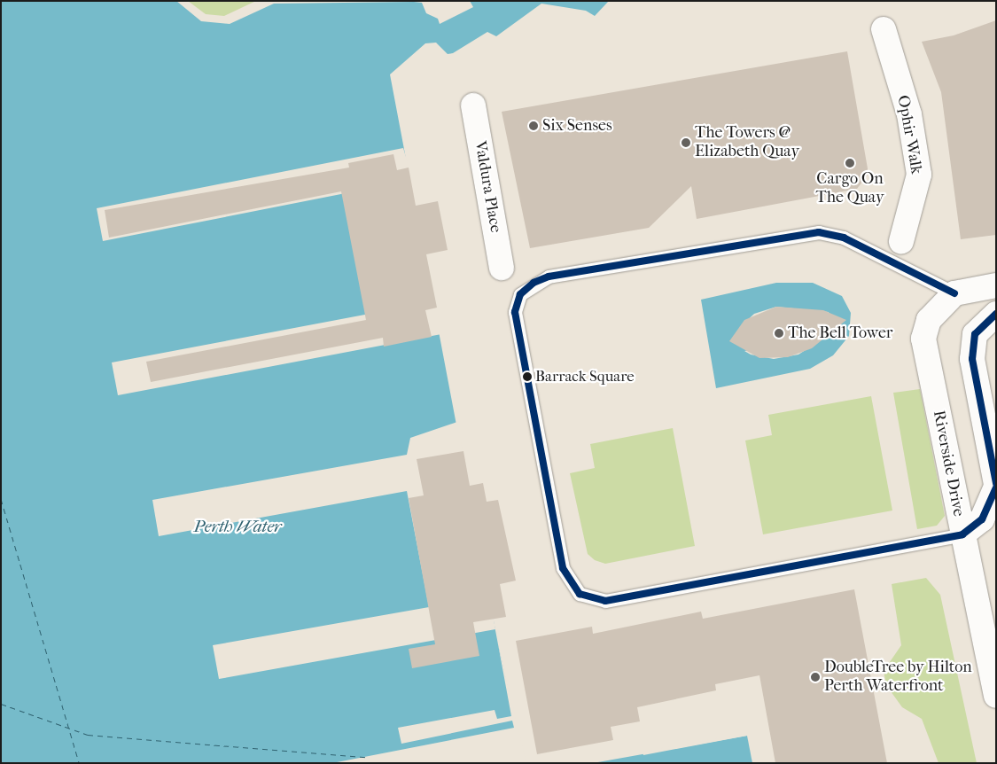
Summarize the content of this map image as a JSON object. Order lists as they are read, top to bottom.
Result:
{
  "streets": {
    "main road": ["Ophir Walk", "Valdura Place", "Riverside Drive"]
  },
  "water": ["Perth Water"],
  "places": [
    "Six Senses",
    "The Towers @ Elizabeth Quay",
    "Cargo On The Quay",
    "The Bell Tower",
    "Barrack Square",
    "DoubleTree by Hilton Perth Waterfront"
  ]
}
